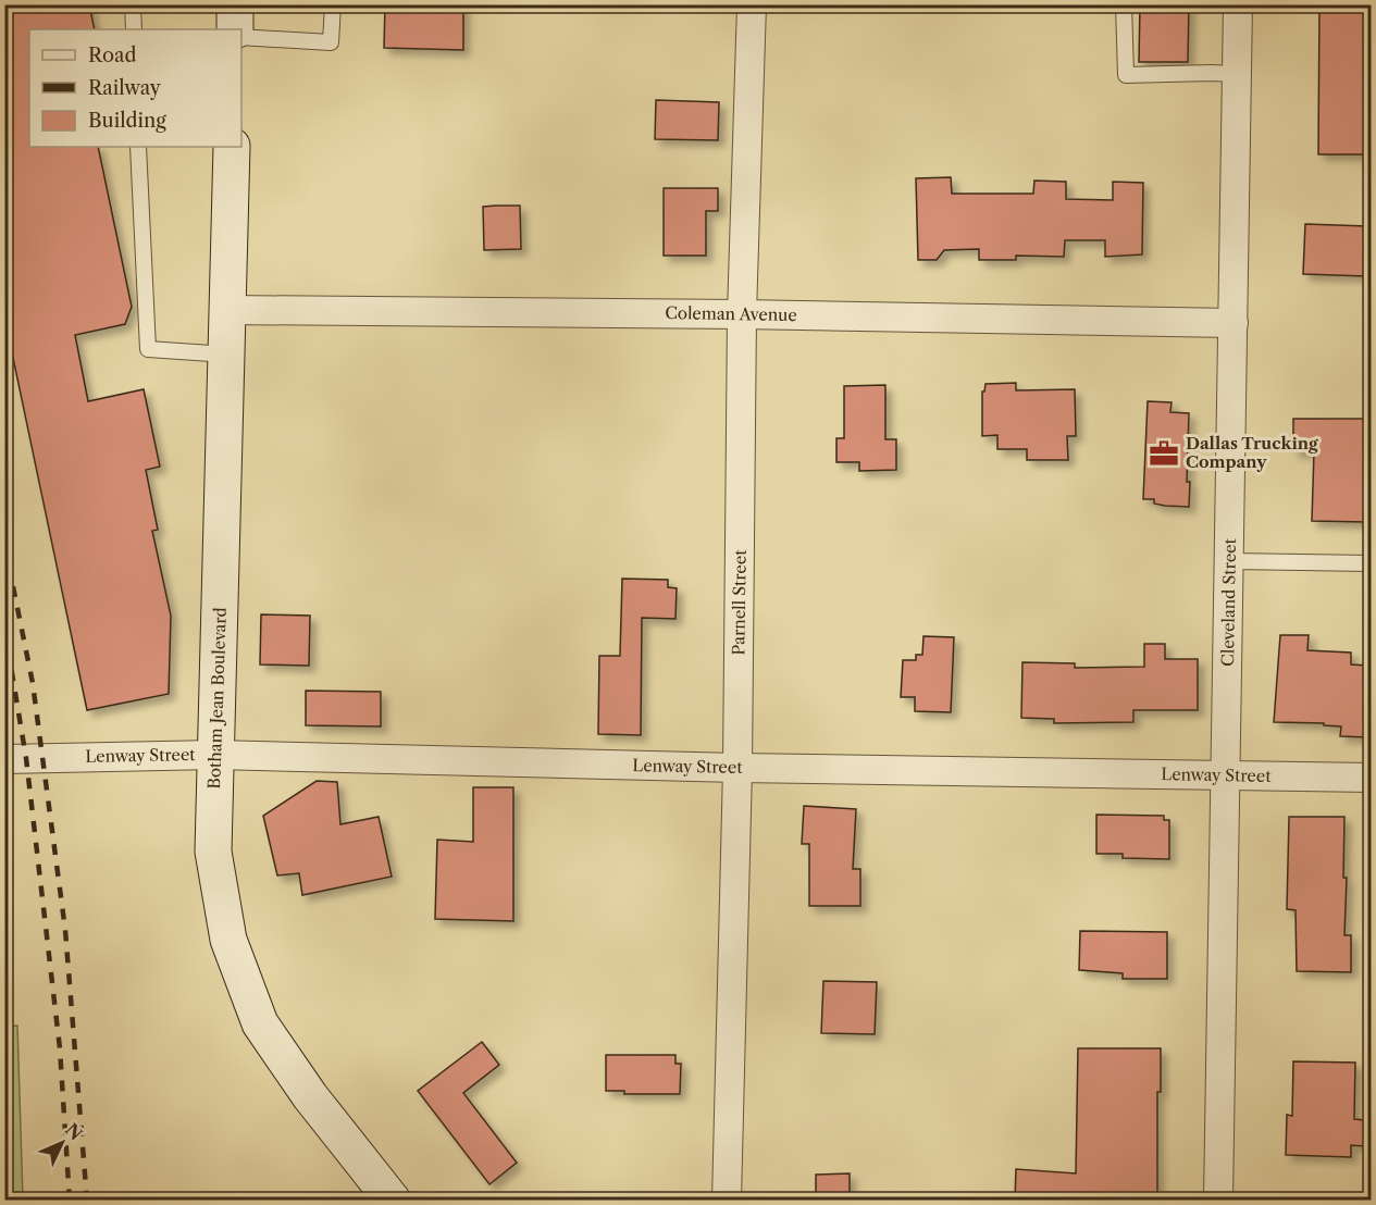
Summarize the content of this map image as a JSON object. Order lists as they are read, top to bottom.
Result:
{
  "streets": {
    "main road": ["Botham Jean Boulevard"],
    "street": [
      "Coleman Avenue",
      "Parnell Street",
      "Cleveland Street",
      "Lenway Street"
    ]
  },
  "crossings": [
    ["Coleman Avenue", "Parnell Street"],
    ["Coleman Avenue", "Cleveland Street"],
    ["Coleman Avenue", "Botham Jean Boulevard"],
    ["Parnell Street", "Lenway Street"],
    ["Cleveland Street", "Lenway Street"],
    ["Botham Jean Boulevard", "Lenway Street"]
  ],
  "places": {
    "office": ["Dallas Trucking Company"]
  },
  "legend": ["Road", "Railway", "Building"],
  "north": "top right"
}
